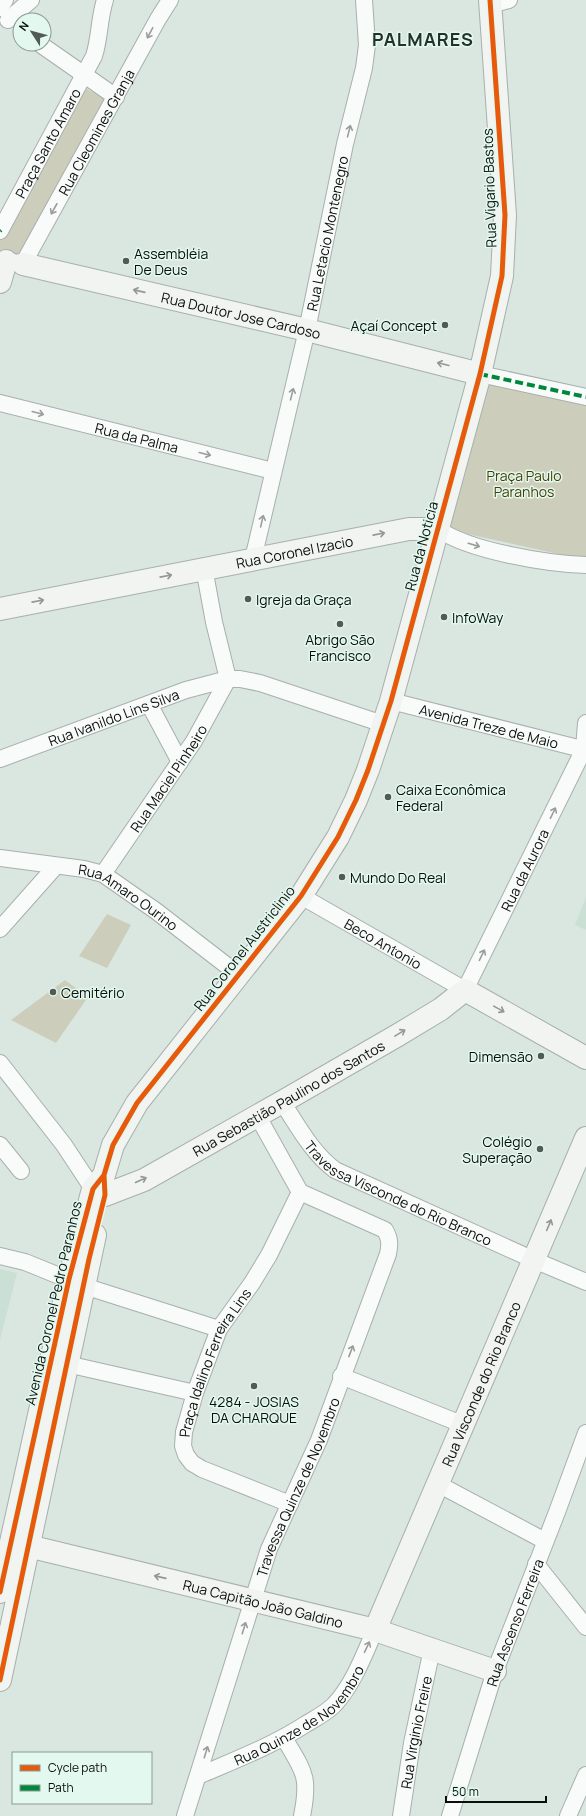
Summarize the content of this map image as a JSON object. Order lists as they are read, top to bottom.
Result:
{
  "streets": {
    "main road": [
      "Rua Vigario Bastos",
      "Rua Doutor Jose Cardoso",
      "Rua da Noticia",
      "Rua Coronel Izacio",
      "Rua Coronel Austriclinio",
      "Rua Sebastião Paulino dos Santos",
      "Avenida Coronel Pedro Paranhos",
      "Rua Visconde do Rio Branco",
      "Rua Capitão João Galdino"
    ],
    "street": [
      "Rua Cleomines Granja",
      "Praça Santo Amaro",
      "Rua Letacio Montenegro",
      "Rua da Palma",
      "Rua Ivanildo Lins Silva",
      "Avenida Treze de Maio",
      "Rua Maciel Pinheiro",
      "Rua da Aurora",
      "Rua Amaro Ourino",
      "Beco Antonio",
      "Travessa Visconde do Rio Branco",
      "Praça Idalino Ferreira Lins",
      "Travessa Quinze de Novembro",
      "Rua Ascenso Ferreira",
      "Rua Quinze de Novembro",
      "Rua Virginio Freire"
    ]
  },
  "crossings": [
    ["Rua Cleomines Granja", "Rua Doutor Jose Cardoso"],
    ["Rua Vigario Bastos", "Rua Doutor Jose Cardoso"],
    ["Rua Vigario Bastos", "Rua da Noticia"],
    ["Rua Letacio Montenegro", "Rua Doutor Jose Cardoso"],
    ["Rua Letacio Montenegro", "Rua da Palma"],
    ["Rua Letacio Montenegro", "Rua Coronel Izacio"],
    ["Rua Doutor Jose Cardoso", "Rua da Noticia"],
    ["Rua da Noticia", "Rua Coronel Izacio"],
    ["Rua da Noticia", "Rua Ivanildo Lins Silva"],
    ["Rua da Noticia", "Avenida Treze de Maio"],
    ["Rua da Noticia", "Rua Coronel Austriclinio"],
    ["Rua Ivanildo Lins Silva", "Rua Maciel Pinheiro"],
    ["Rua Ivanildo Lins Silva", "Rua Coronel Austriclinio"],
    ["Avenida Treze de Maio", "Rua da Aurora"],
    ["Rua Maciel Pinheiro", "Rua Amaro Ourino"],
    ["Rua da Aurora", "Beco Antonio"],
    ["Rua da Aurora", "Rua Sebastião Paulino dos Santos"],
    ["Rua Amaro Ourino", "Rua Coronel Austriclinio"],
    ["Beco Antonio", "Rua Coronel Austriclinio"],
    ["Beco Antonio", "Rua Sebastião Paulino dos Santos"],
    ["Rua Coronel Austriclinio", "Rua Sebastião Paulino dos Santos"],
    ["Rua Coronel Austriclinio", "Avenida Coronel Pedro Paranhos"],
    ["Rua Sebastião Paulino dos Santos", "Travessa Visconde do Rio Branco"],
    ["Rua Sebastião Paulino dos Santos", "Avenida Coronel Pedro Paranhos"],
    ["Travessa Visconde do Rio Branco", "Rua Visconde do Rio Branco"],
    ["Avenida Coronel Pedro Paranhos", "Rua Capitão João Galdino"],
    ["Praça Idalino Ferreira Lins", "Travessa Quinze de Novembro"],
    ["Rua Visconde do Rio Branco", "Rua Capitão João Galdino"],
    ["Rua Visconde do Rio Branco", "Rua Quinze de Novembro"],
    ["Travessa Quinze de Novembro", "Rua Capitão João Galdino"],
    ["Travessa Quinze de Novembro", "Rua Quinze de Novembro"],
    ["Rua Capitão João Galdino", "Rua Ascenso Ferreira"],
    ["Rua Capitão João Galdino", "Rua Quinze de Novembro"],
    ["Rua Capitão João Galdino", "Rua Virginio Freire"]
  ],
  "one_way": [
    "Rua Cleomines Granja",
    "Rua Letacio Montenegro",
    "Rua Doutor Jose Cardoso",
    "Rua da Palma",
    "Rua Coronel Izacio",
    "Rua da Aurora",
    "Rua Sebastião Paulino dos Santos",
    "Travessa Quinze de Novembro",
    "Rua Capitão João Galdino",
    "Rua Quinze de Novembro"
  ],
  "districts": ["PALMARES"],
  "parks": ["Praça Paulo Paranhos"],
  "places": [
    "Assembléia De Deus",
    "Açaí Concept",
    "Igreja da Graça",
    "InfoWay",
    "Abrigo São Francisco",
    "Caixa Econômica Federal",
    "Mundo Do Real",
    "Cemitério",
    "Dimensão",
    "Colégio Superação",
    "4284 - JOSIAS DA CHARQUE"
  ],
  "legend": ["Cycle path", "Path"],
  "scale_bar": "50 m",
  "north": "top left"
}
